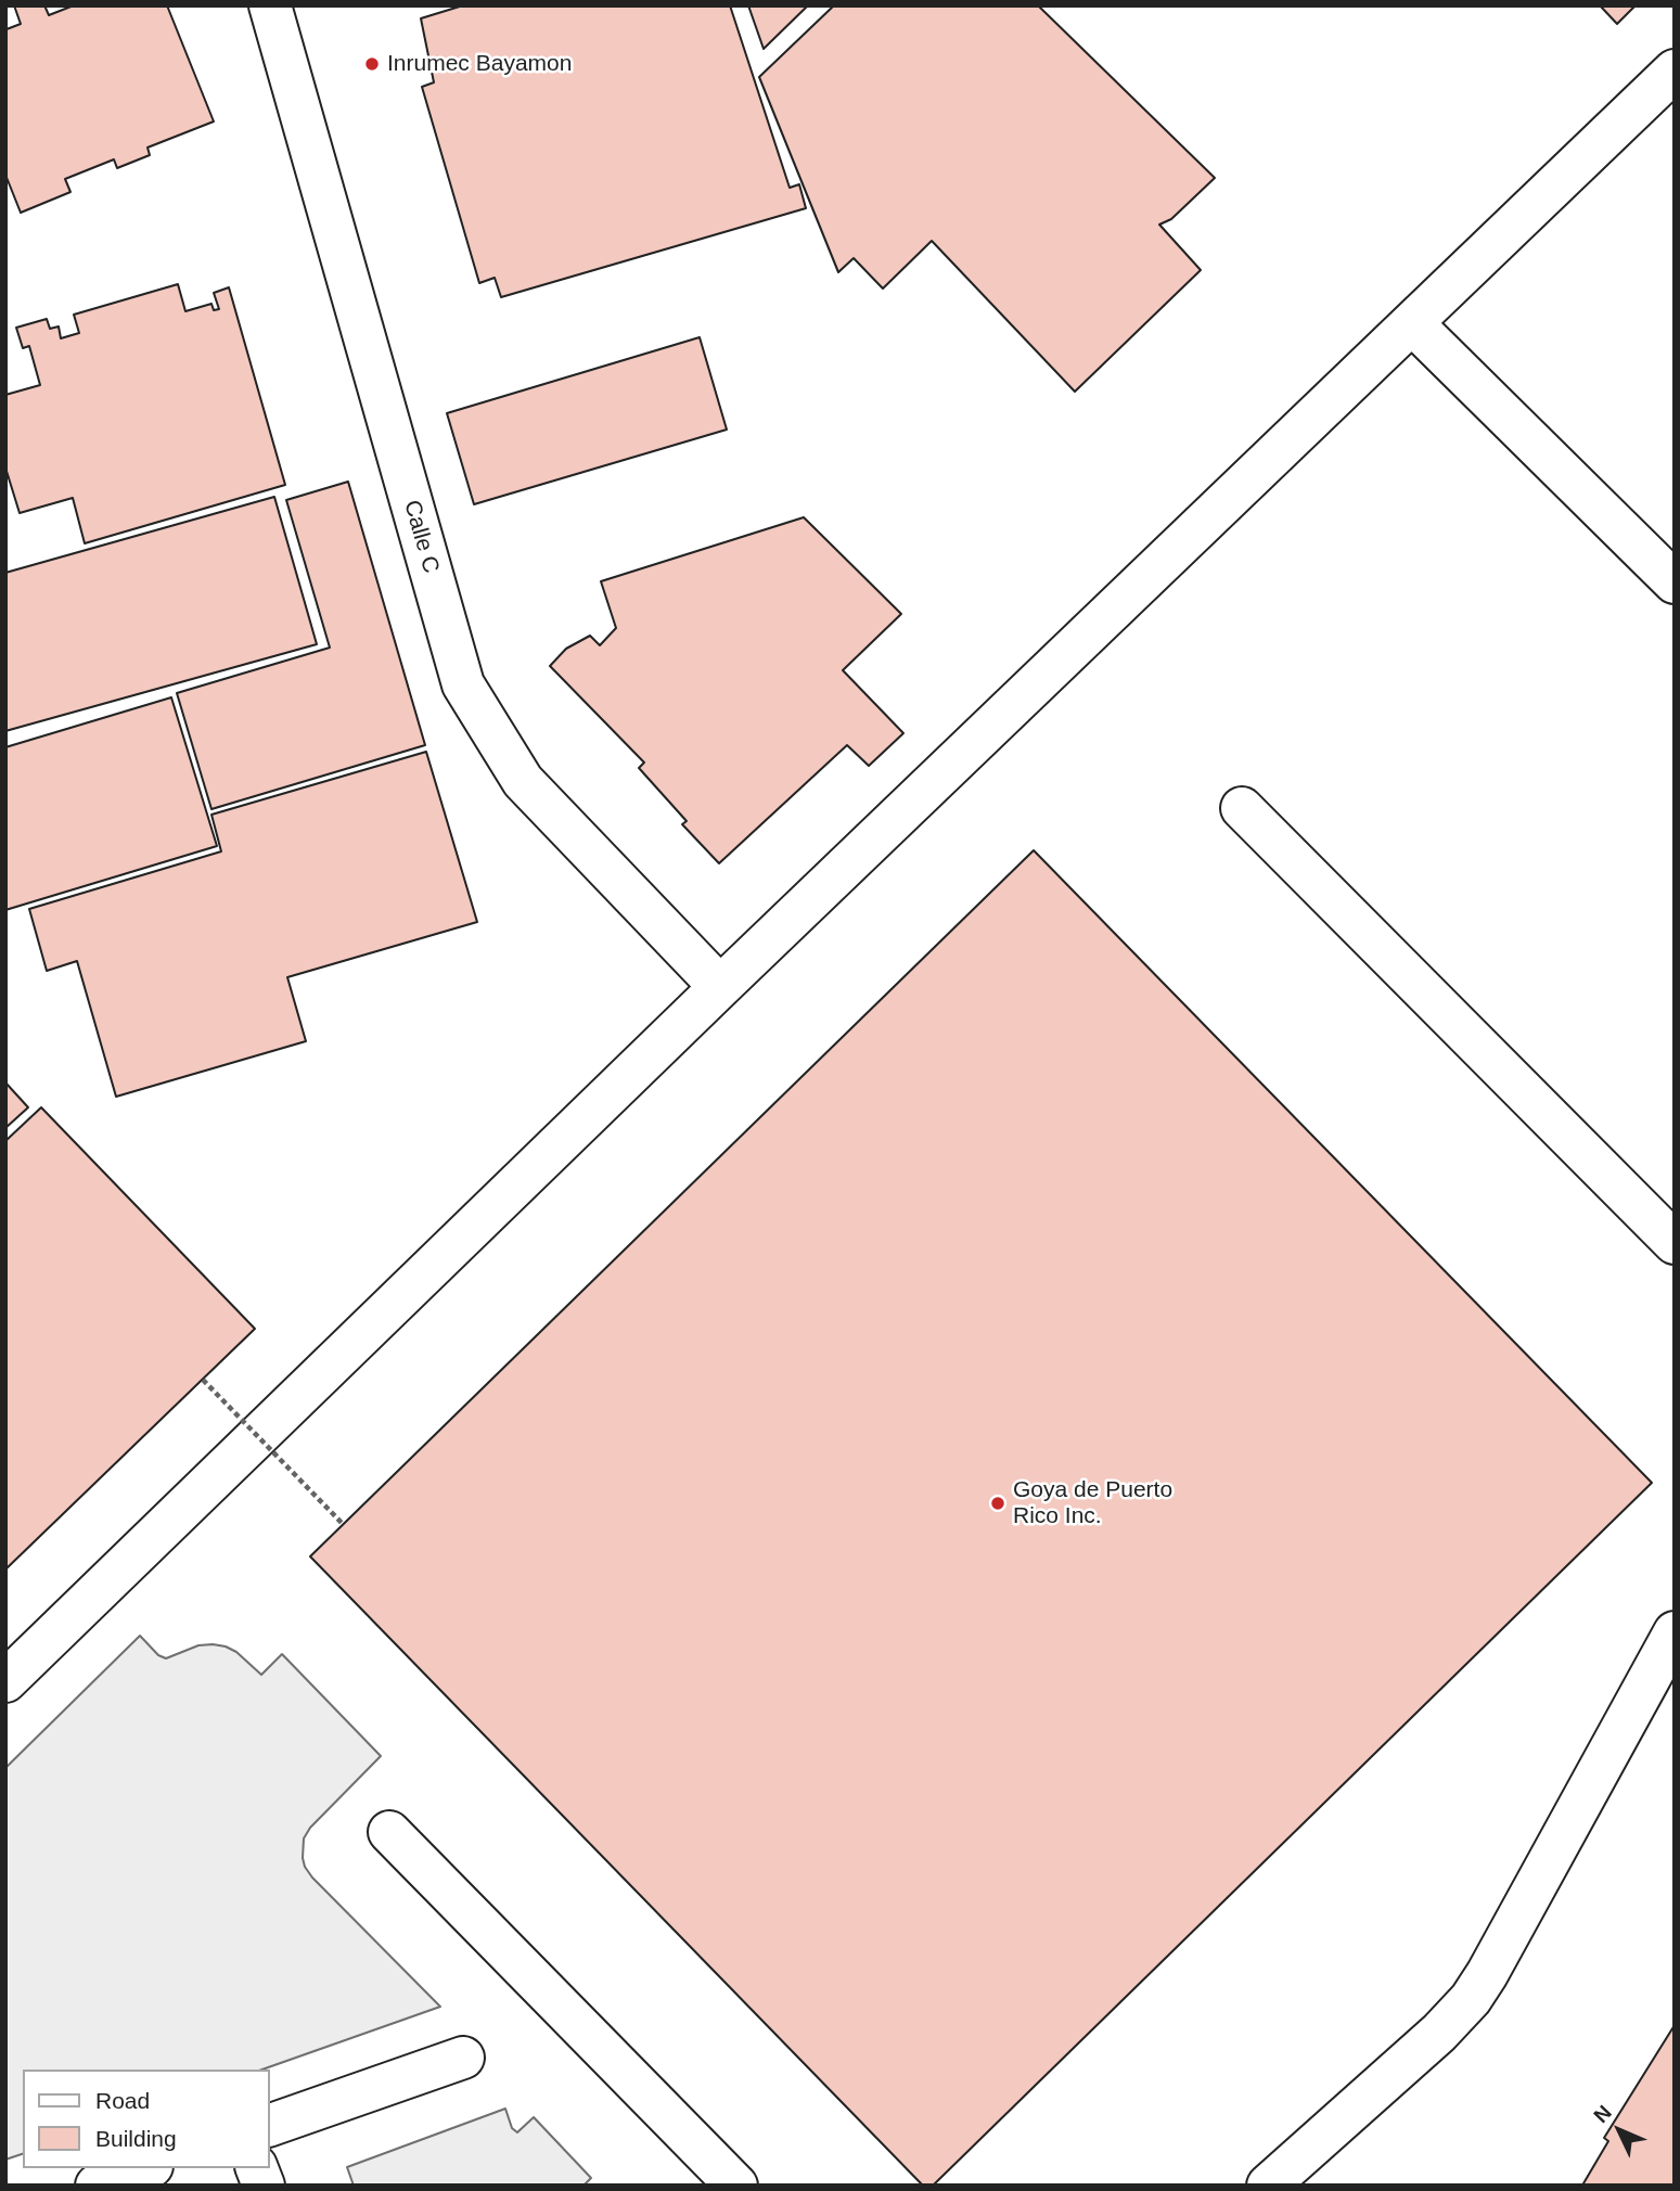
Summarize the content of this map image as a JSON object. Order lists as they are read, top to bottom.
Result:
{
  "streets": {
    "street": ["Calle C"]
  },
  "places": ["Inrumec Bayamon", "Goya de Puerto Rico Inc."],
  "legend": ["Road", "Building"],
  "north": "top left"
}
